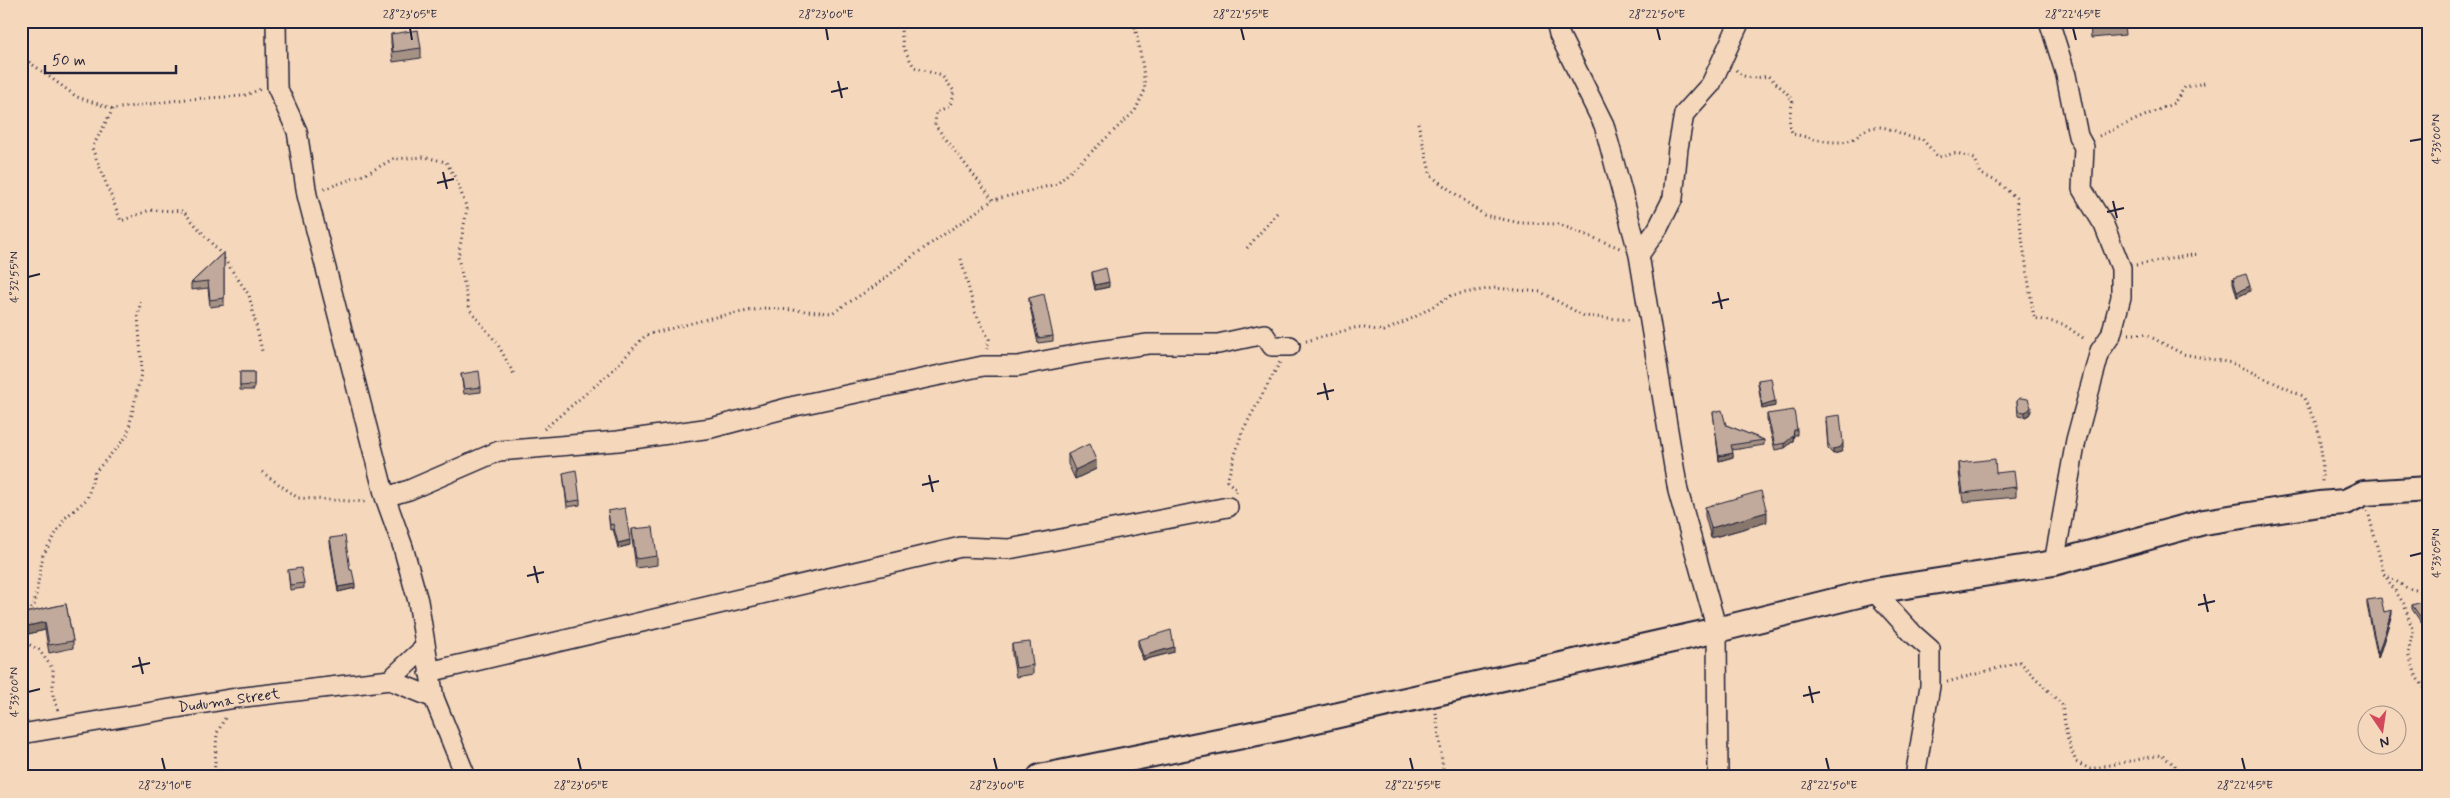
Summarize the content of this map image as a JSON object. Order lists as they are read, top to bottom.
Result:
{
  "streets": {
    "street": ["Duduma Street"]
  },
  "scale_bar": "50 m",
  "north": "bottom",
  "coordinates": [
    "28°23'05\"E",
    "28°23'00\"E",
    "28°22'55\"E",
    "28°22'50\"E",
    "28°22'45\"E",
    "4°33'00\"N",
    "4°32'55\"N",
    "4°33'05\"N",
    "28°23'10\"E"
  ]
}
